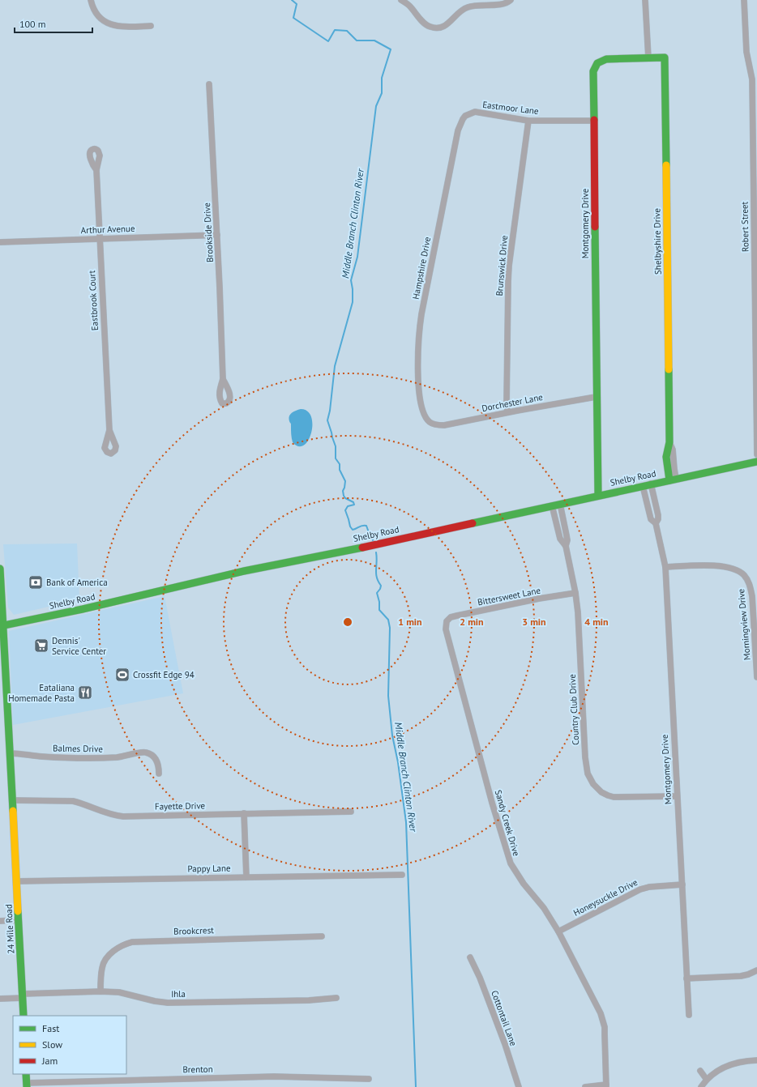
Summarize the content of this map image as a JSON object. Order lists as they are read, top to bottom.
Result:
{
  "streets": {
    "street": [
      "Eastmoor Lane",
      "Montgomery Drive",
      "Robert Street",
      "Arthur Avenue",
      "Brookside Drive",
      "Shelbyshire Drive",
      "Brunswick Drive",
      "Hampshire Drive",
      "Eastbrook Court",
      "Dorchester Lane",
      "Shelby Road",
      "Bittersweet Lane",
      "Morningview Drive",
      "Country Club Drive",
      "Balmes Drive",
      "Fayette Drive",
      "Sandy Creek Drive",
      "Pappy Lane",
      "Honeysuckle Drive",
      "24 Mile Road",
      "Brookcrest",
      "Ihla",
      "Cottontail Lane",
      "Brenton"
    ]
  },
  "crossings": [
    ["Eastmoor Lane", "Montgomery Drive"],
    ["Eastmoor Lane", "Brunswick Drive"],
    ["Eastmoor Lane", "Hampshire Drive"],
    ["Montgomery Drive", "Shelbyshire Drive"],
    ["Montgomery Drive", "Dorchester Lane"],
    ["Montgomery Drive", "Shelby Road"],
    ["Montgomery Drive", "Morningview Drive"],
    ["Montgomery Drive", "Country Club Drive"],
    ["Montgomery Drive", "Honeysuckle Drive"],
    ["Arthur Avenue", "Brookside Drive"],
    ["Arthur Avenue", "Eastbrook Court"],
    ["Shelbyshire Drive", "Shelby Road"],
    ["Brunswick Drive", "Dorchester Lane"],
    ["Hampshire Drive", "Dorchester Lane"],
    ["Shelby Road", "Country Club Drive"],
    ["Shelby Road", "24 Mile Road"],
    ["Bittersweet Lane", "Country Club Drive"],
    ["Bittersweet Lane", "Sandy Creek Drive"],
    ["Balmes Drive", "24 Mile Road"],
    ["Fayette Drive", "24 Mile Road"],
    ["Sandy Creek Drive", "Honeysuckle Drive"],
    ["Pappy Lane", "24 Mile Road"],
    ["24 Mile Road", "Ihla"],
    ["Brookcrest", "Ihla"]
  ],
  "water": ["Middle Branch Clinton River"],
  "places": {
    "bank": ["Bank of America"],
    "supermarket": ["Dennis' Service Center"],
    "sports": ["Crossfit Edge 94"],
    "restaurant": ["Eataliana Homemade Pasta"]
  },
  "legend": ["Fast", "Slow", "Jam"],
  "scale_bar": "100 m",
  "rings": [
    "1 min",
    "2 min",
    "3 min",
    "4 min"
  ]
}
